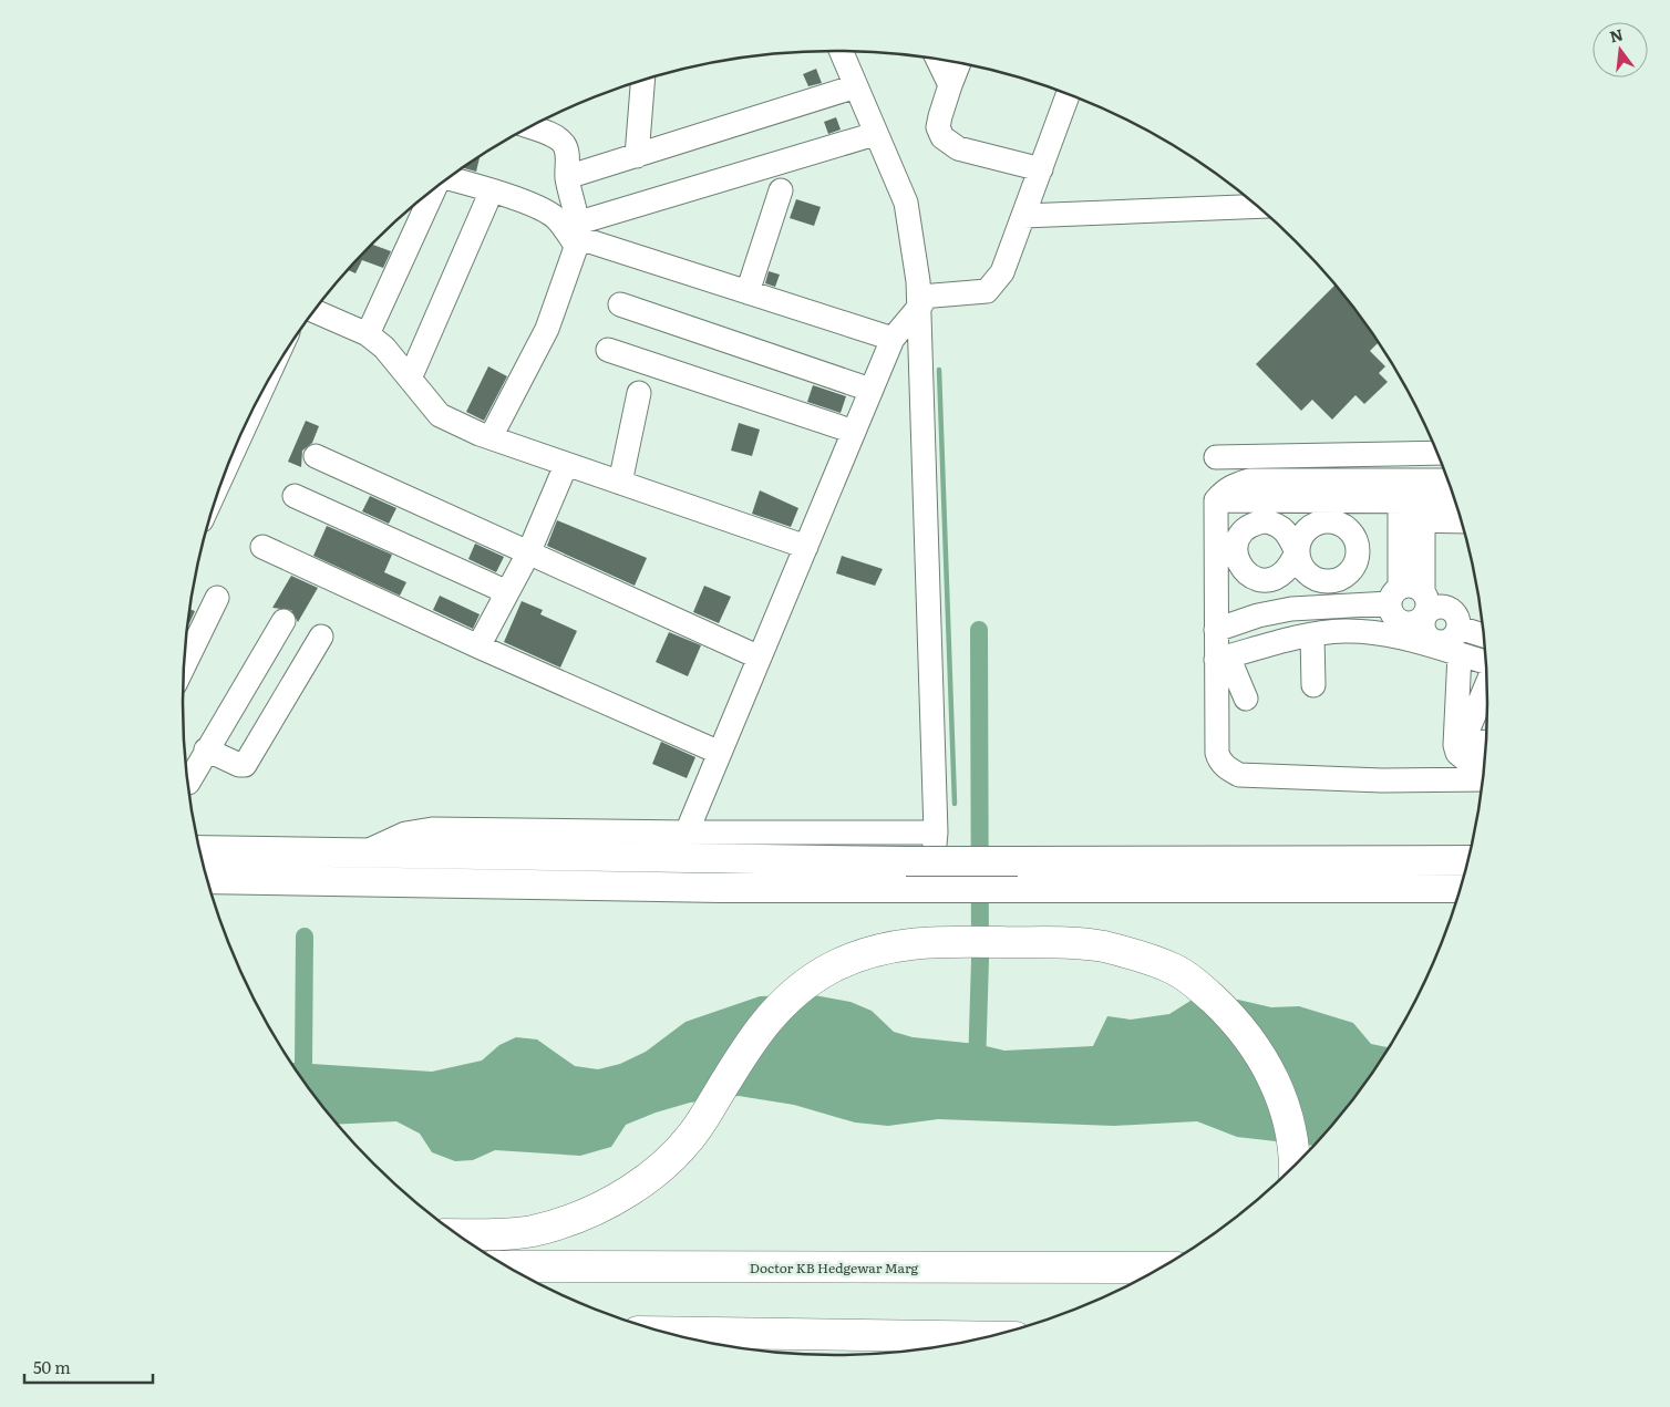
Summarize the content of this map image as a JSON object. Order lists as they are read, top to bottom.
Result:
{
  "streets": {
    "highway": ["Doctor KB Hedgewar Marg"]
  },
  "scale_bar": "50 m",
  "north": "top"
}
